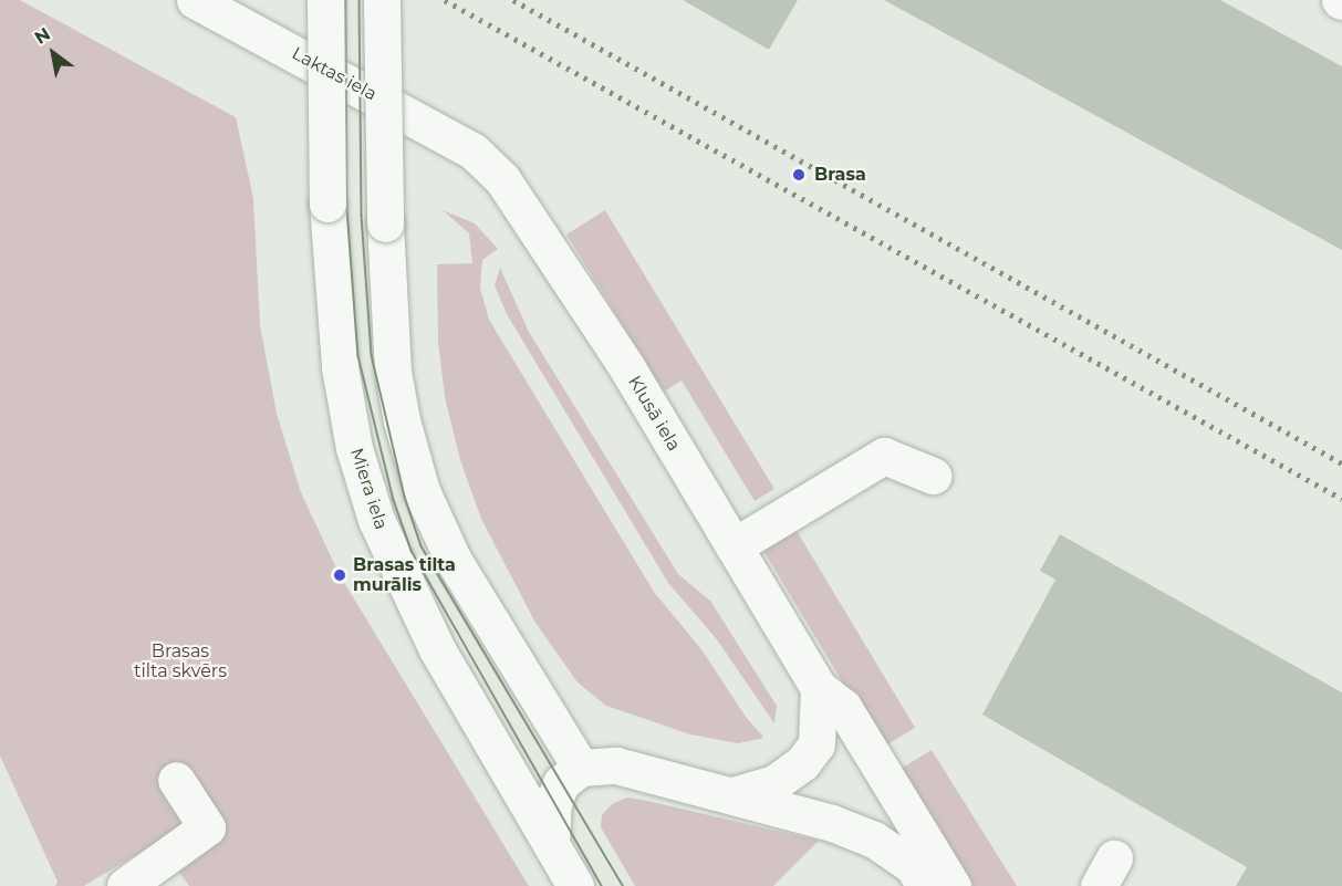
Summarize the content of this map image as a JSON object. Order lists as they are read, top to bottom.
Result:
{
  "streets": {
    "street": ["Laktas iela", "Klusā iela", "Miera iela"]
  },
  "crossings": [
    ["Laktas iela", "Klusā iela"]
  ],
  "parks": ["Brasas tilta skvērs"],
  "places": ["Brasa", "Brasas tilta murālis"],
  "north": "top left"
}
